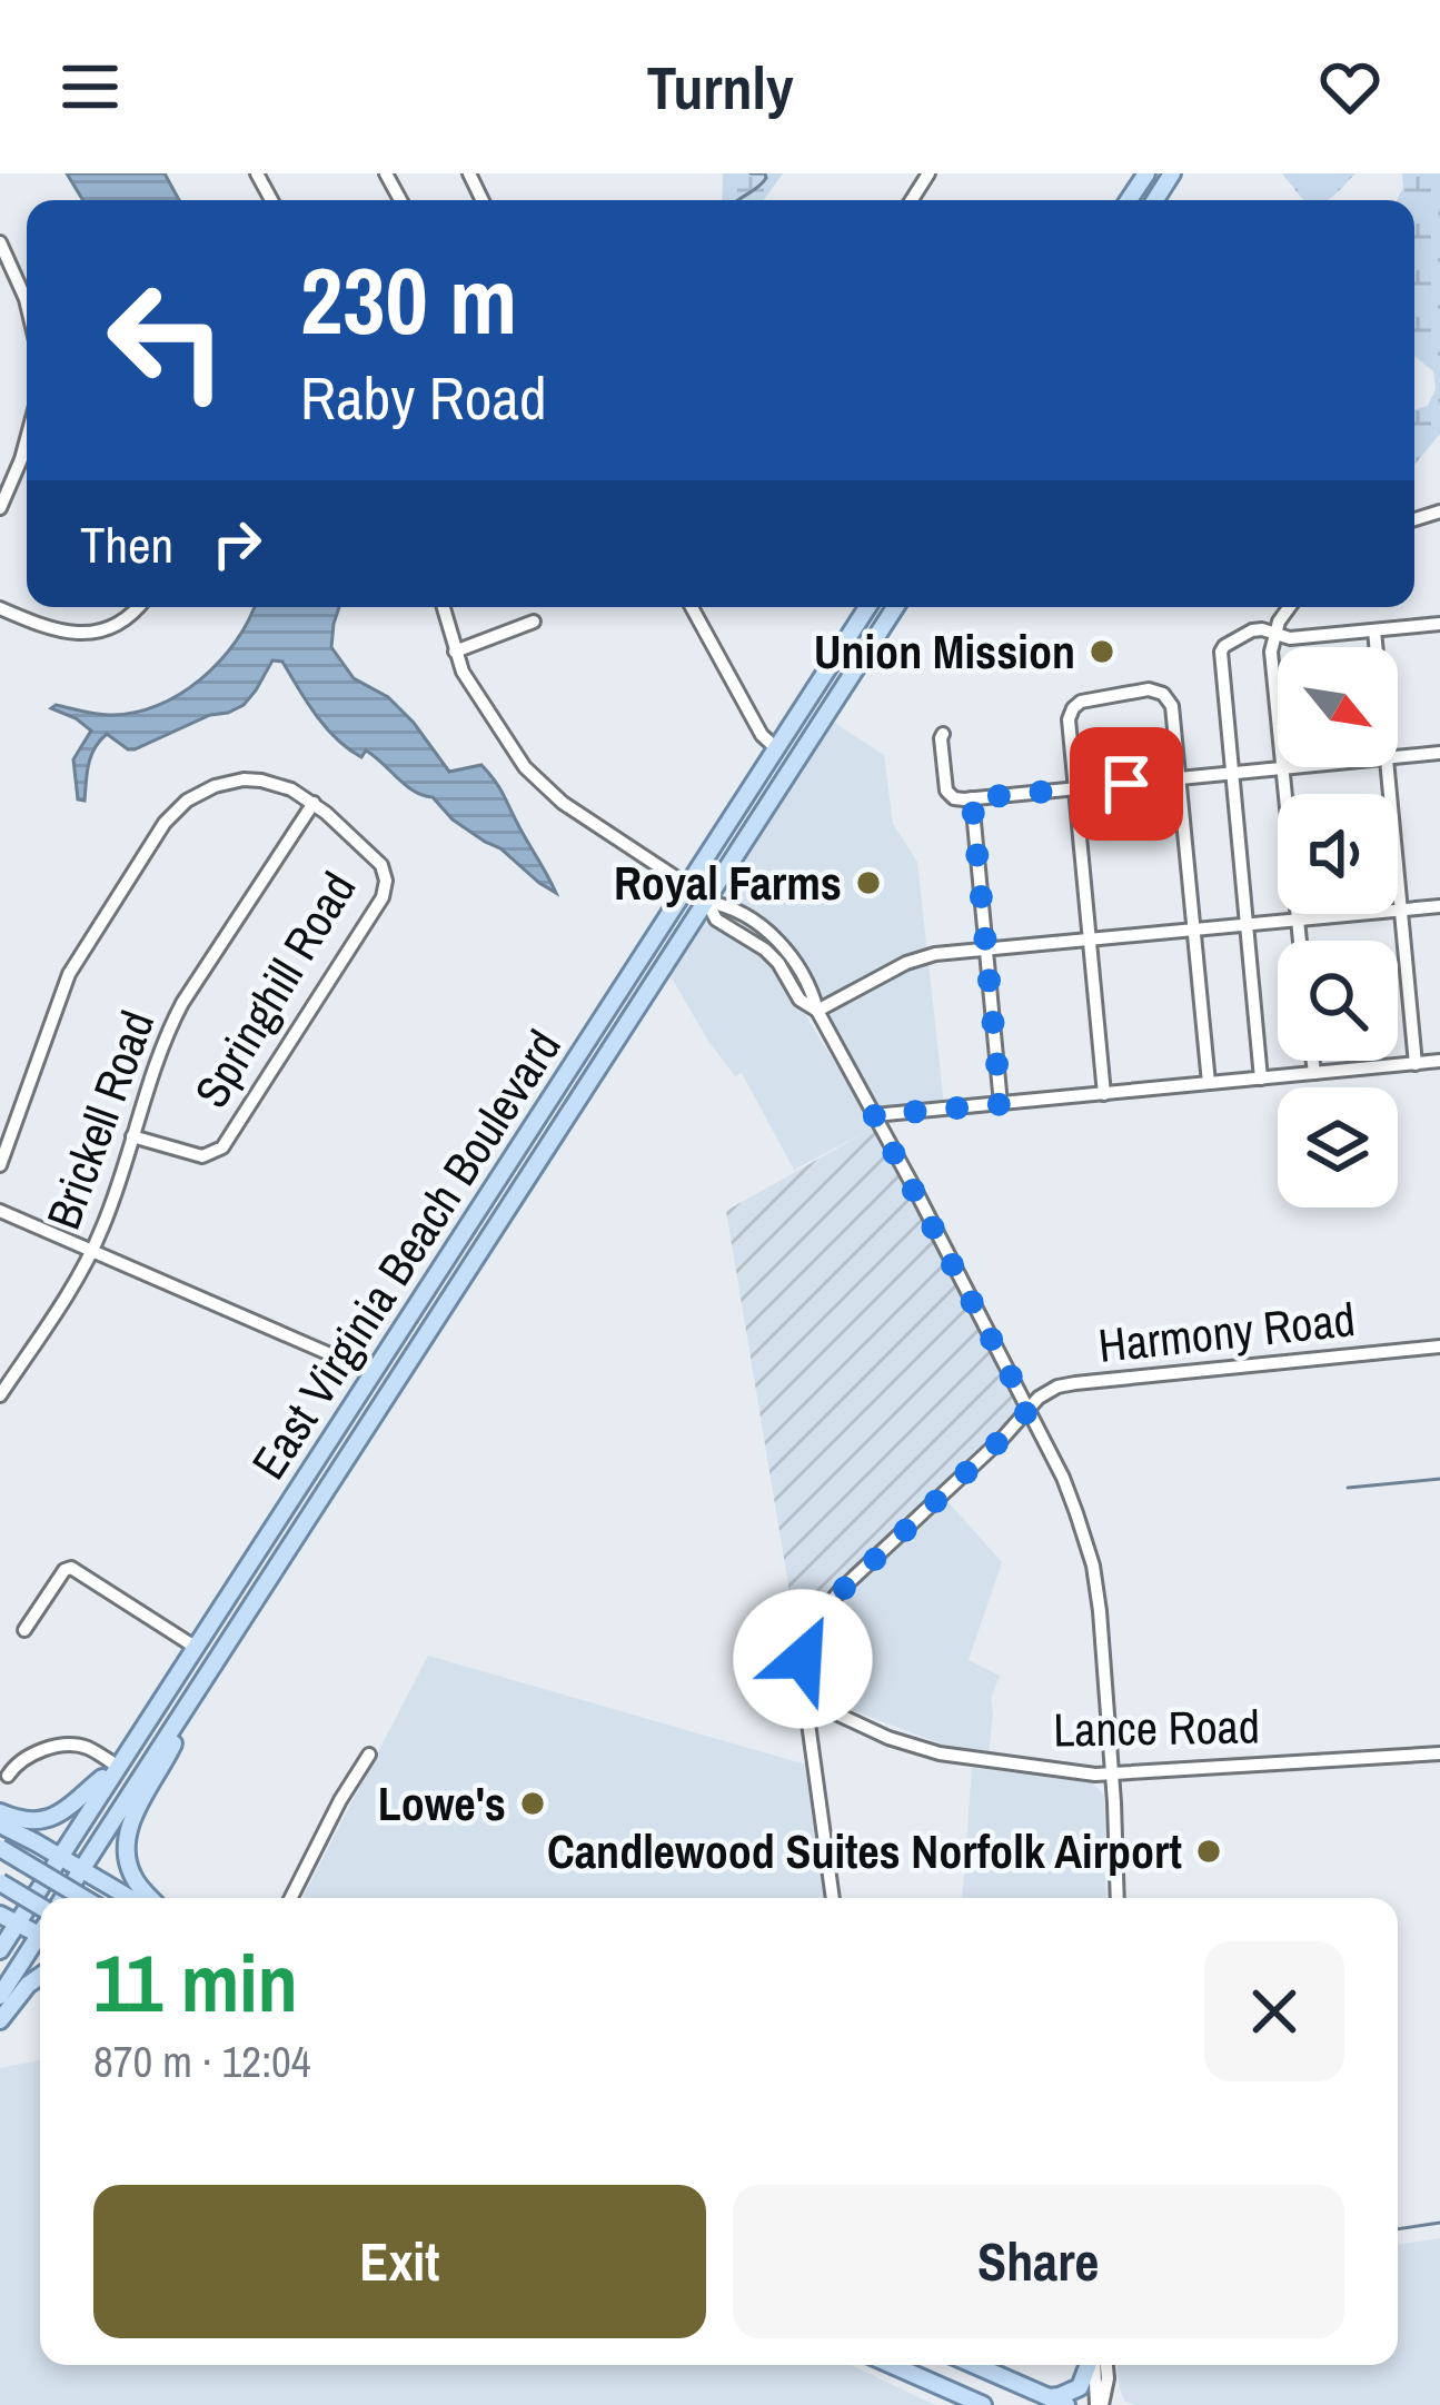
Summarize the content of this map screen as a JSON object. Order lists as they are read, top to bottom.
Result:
{
  "streets": {
    "main road": ["East Virginia Beach Boulevard"],
    "street": [
      "Springhill Road",
      "Brickell Road",
      "Harmony Road",
      "Lance Road"
    ]
  },
  "crossings": [
    ["Springhill Road", "Brickell Road"],
    ["Harmony Road", "Lance Road"]
  ],
  "places": [
    "Union Mission",
    "Royal Farms",
    "Lowe's",
    "Candlewood Suites Norfolk Airport"
  ],
  "north": "bottom right",
  "page": {
    "header": "Turnly",
    "turn": ["230 m", "Raby Road"],
    "then": "Then",
    "heading": ["11 min", "870 m · 12:04"],
    "buttons": ["Exit", "Share"]
  }
}
